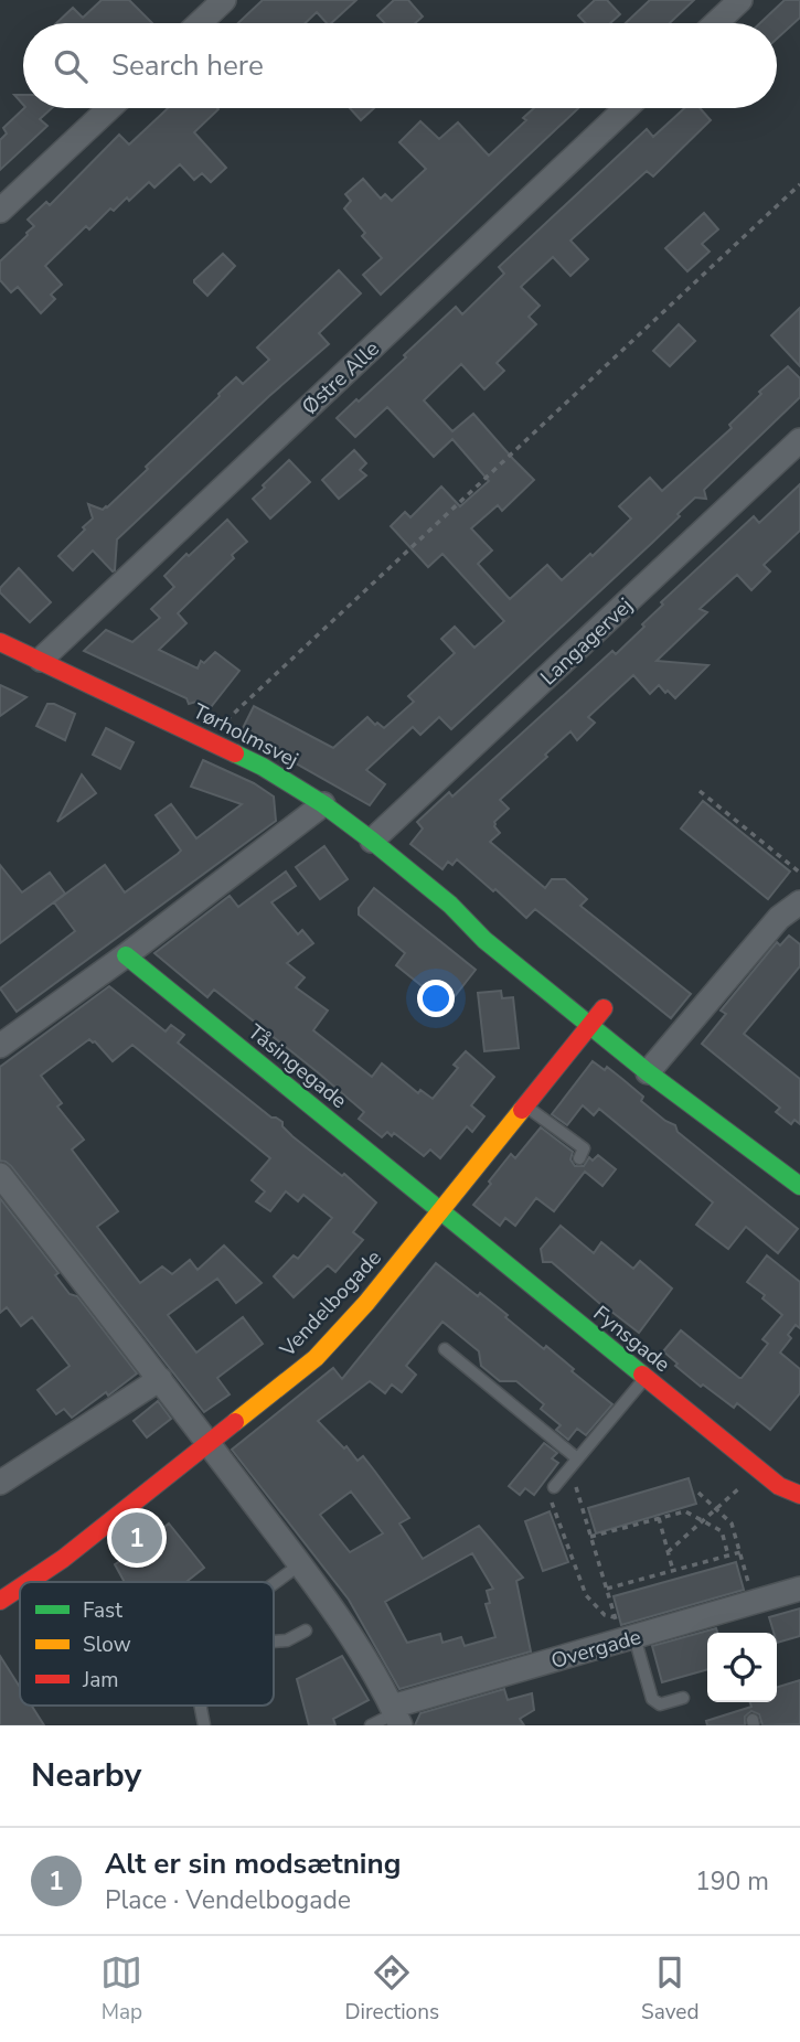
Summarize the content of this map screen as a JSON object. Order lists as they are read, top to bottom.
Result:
{
  "streets": {
    "street": [
      "Østre Alle",
      "Langagervej",
      "Tørholmsvej",
      "Tåsingegade",
      "Vendelbogade",
      "Fynsgade",
      "Overgade"
    ]
  },
  "crossings": [
    ["Østre Alle", "Tørholmsvej"],
    ["Langagervej", "Tørholmsvej"],
    ["Tørholmsvej", "Vendelbogade"],
    ["Tåsingegade", "Vendelbogade"],
    ["Tåsingegade", "Fynsgade"],
    ["Vendelbogade", "Fynsgade"]
  ],
  "legend": ["Fast", "Slow", "Jam"],
  "page": {
    "search": "Search here",
    "pins": "1",
    "heading": "Nearby",
    "list": [
      {
        "mark": "1",
        "name": "Alt er sin modsætning",
        "note": "Place · Vendelbogade",
        "value": "190 m"
      }
    ],
    "nav": ["Map", "Directions", "Saved"]
  }
}
